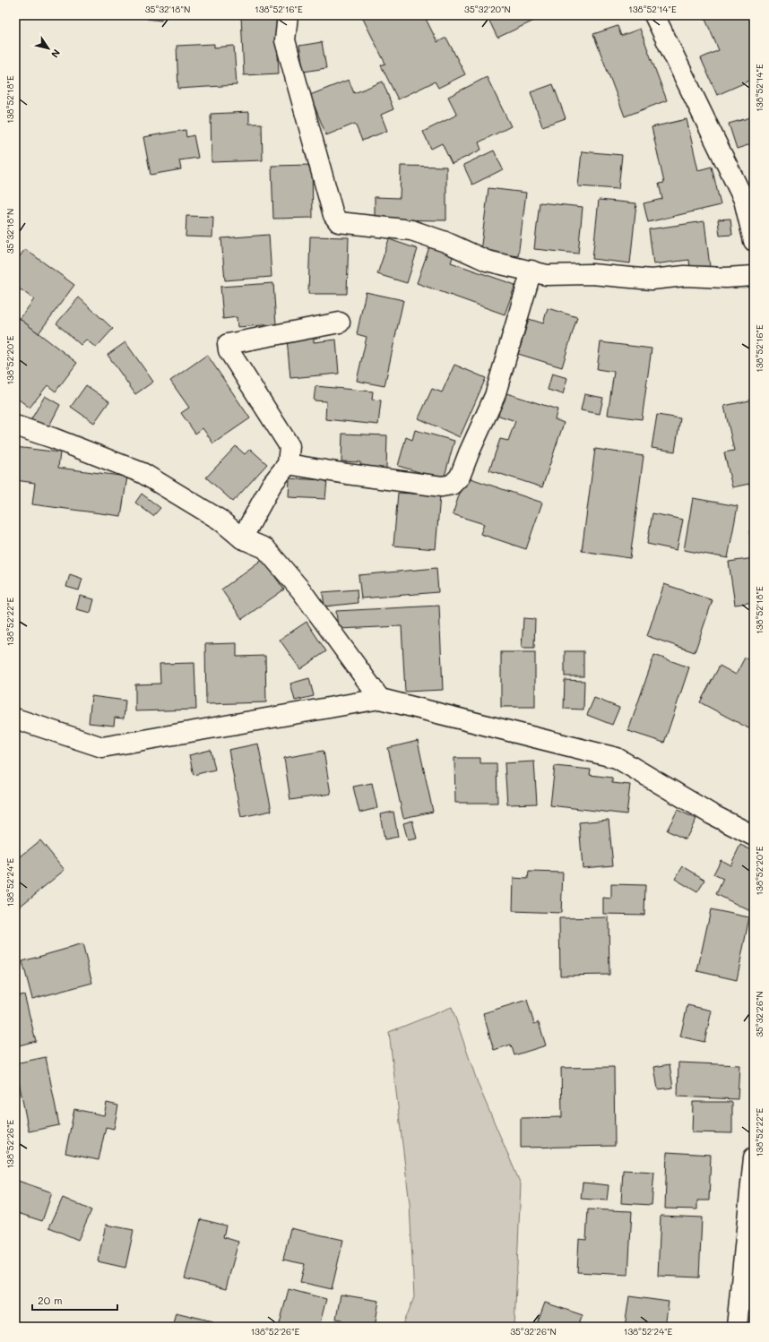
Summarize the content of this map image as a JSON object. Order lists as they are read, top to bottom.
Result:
{
  "scale_bar": "20 m",
  "north": "bottom right",
  "coordinates": [
    "35°32'18\"N",
    "138°52'16\"E",
    "35°32'20\"N",
    "138°52'14\"E",
    "138°52'18\"E",
    "138°52'20\"E",
    "138°52'22\"E",
    "138°52'24\"E",
    "35°32'26\"N",
    "138°52'26\"E"
  ]
}
